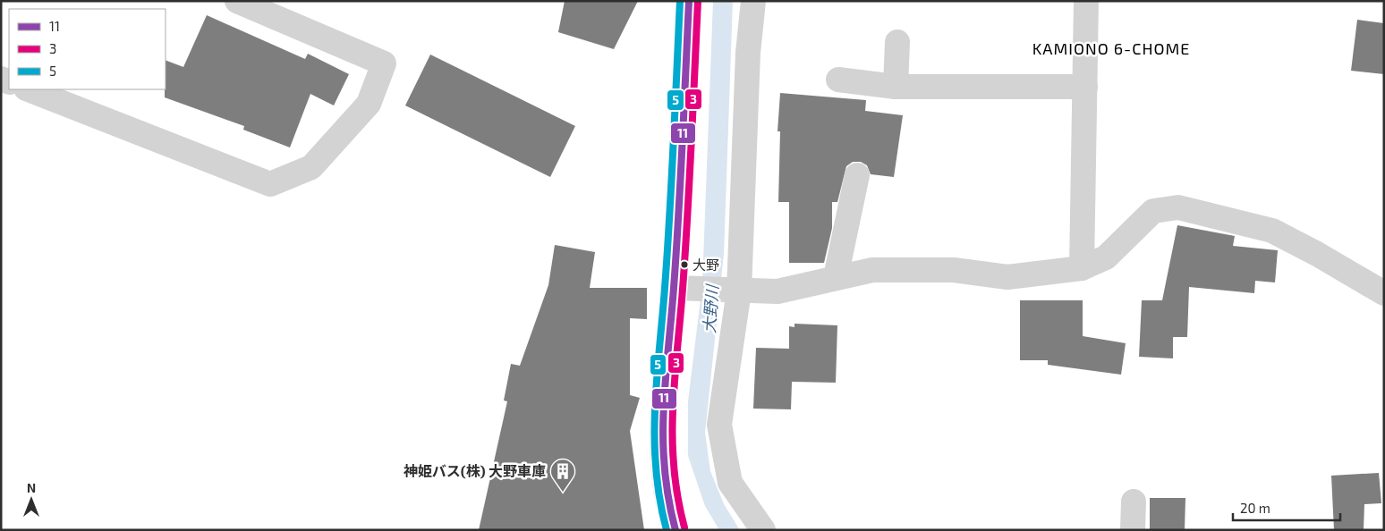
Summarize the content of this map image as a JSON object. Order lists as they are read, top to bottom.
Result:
{
  "districts": ["KAMIONO 6-CHOME"],
  "water": ["大野川"],
  "places": {
    "other": ["大野"],
    "building": ["神姫バス(株) 大野車庫"]
  },
  "lines": ["transit line 11", "transit line 3", "transit line 5"],
  "legend": ["11", "3", "5"],
  "scale_bar": "20 m",
  "north": "top"
}
